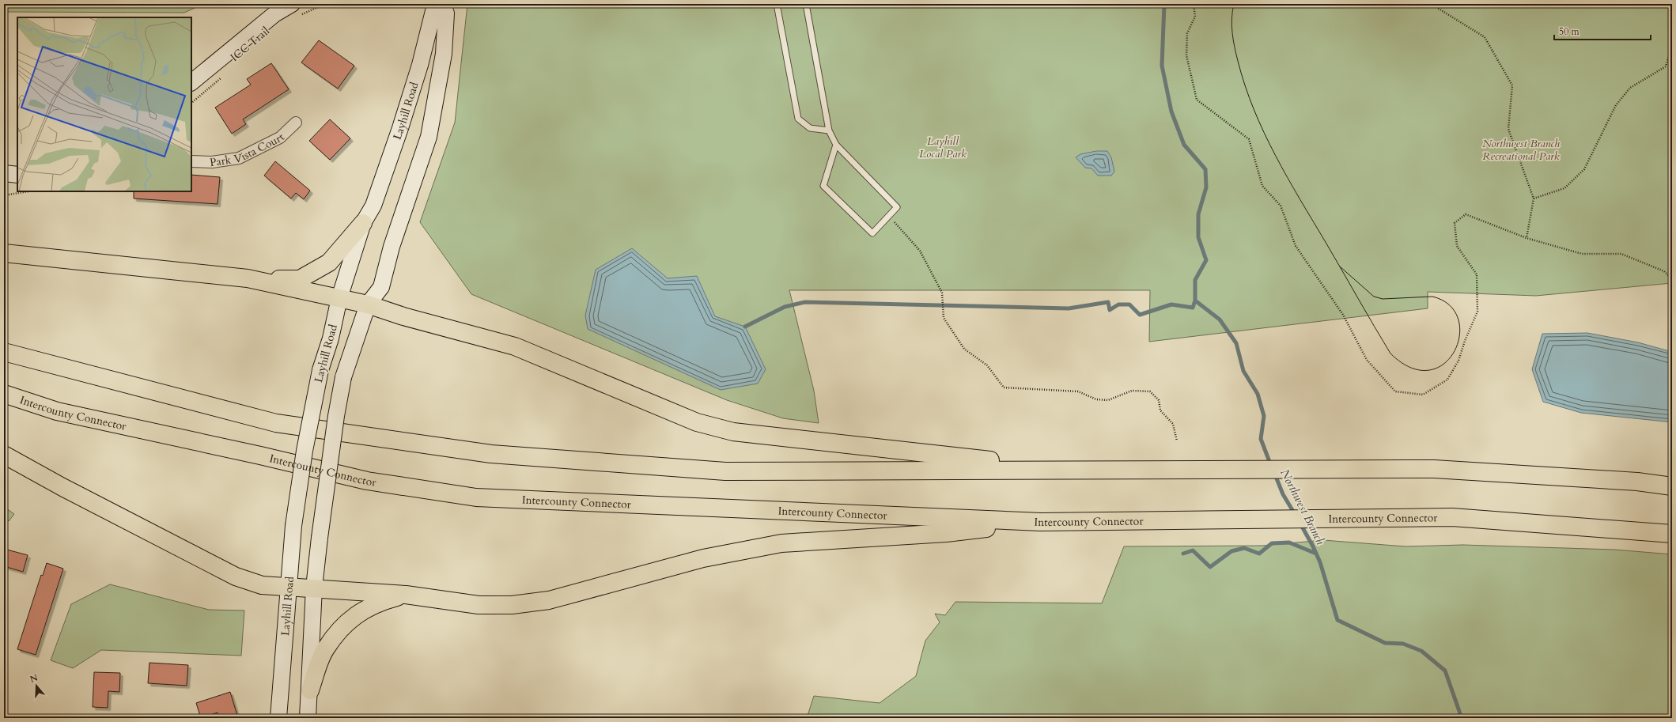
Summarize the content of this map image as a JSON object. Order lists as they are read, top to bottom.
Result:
{
  "streets": {
    "highway": ["Intercounty Connector"],
    "main road": ["Layhill Road"],
    "street": ["Park Vista Court"],
    "path": ["ICC Trail"]
  },
  "water": ["Northwest Branch"],
  "parks": ["Layhill Local Park", "Northwest Branch Recreational Park"],
  "scale_bar": "50 m",
  "north": "top"
}
